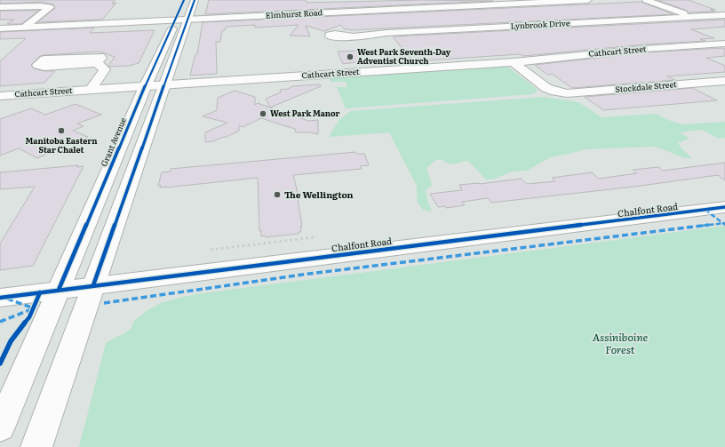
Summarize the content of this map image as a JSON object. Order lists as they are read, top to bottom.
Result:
{
  "streets": {
    "street": [
      "Elmhurst Road",
      "Lynbrook Drive",
      "Cathcart Street",
      "Stockdale Street",
      "Grant Avenue",
      "Chalfont Road"
    ]
  },
  "crossings": [
    ["Elmhurst Road", "Grant Avenue"],
    ["Cathcart Street", "Stockdale Street"],
    ["Cathcart Street", "Grant Avenue"],
    ["Grant Avenue", "Chalfont Road"]
  ],
  "parks": ["Assiniboine Forest"],
  "places": [
    "West Park Seventh-Day Adventist Church",
    "West Park Manor",
    "Manitoba Eastern Star Chalet",
    "The Wellington"
  ]
}
